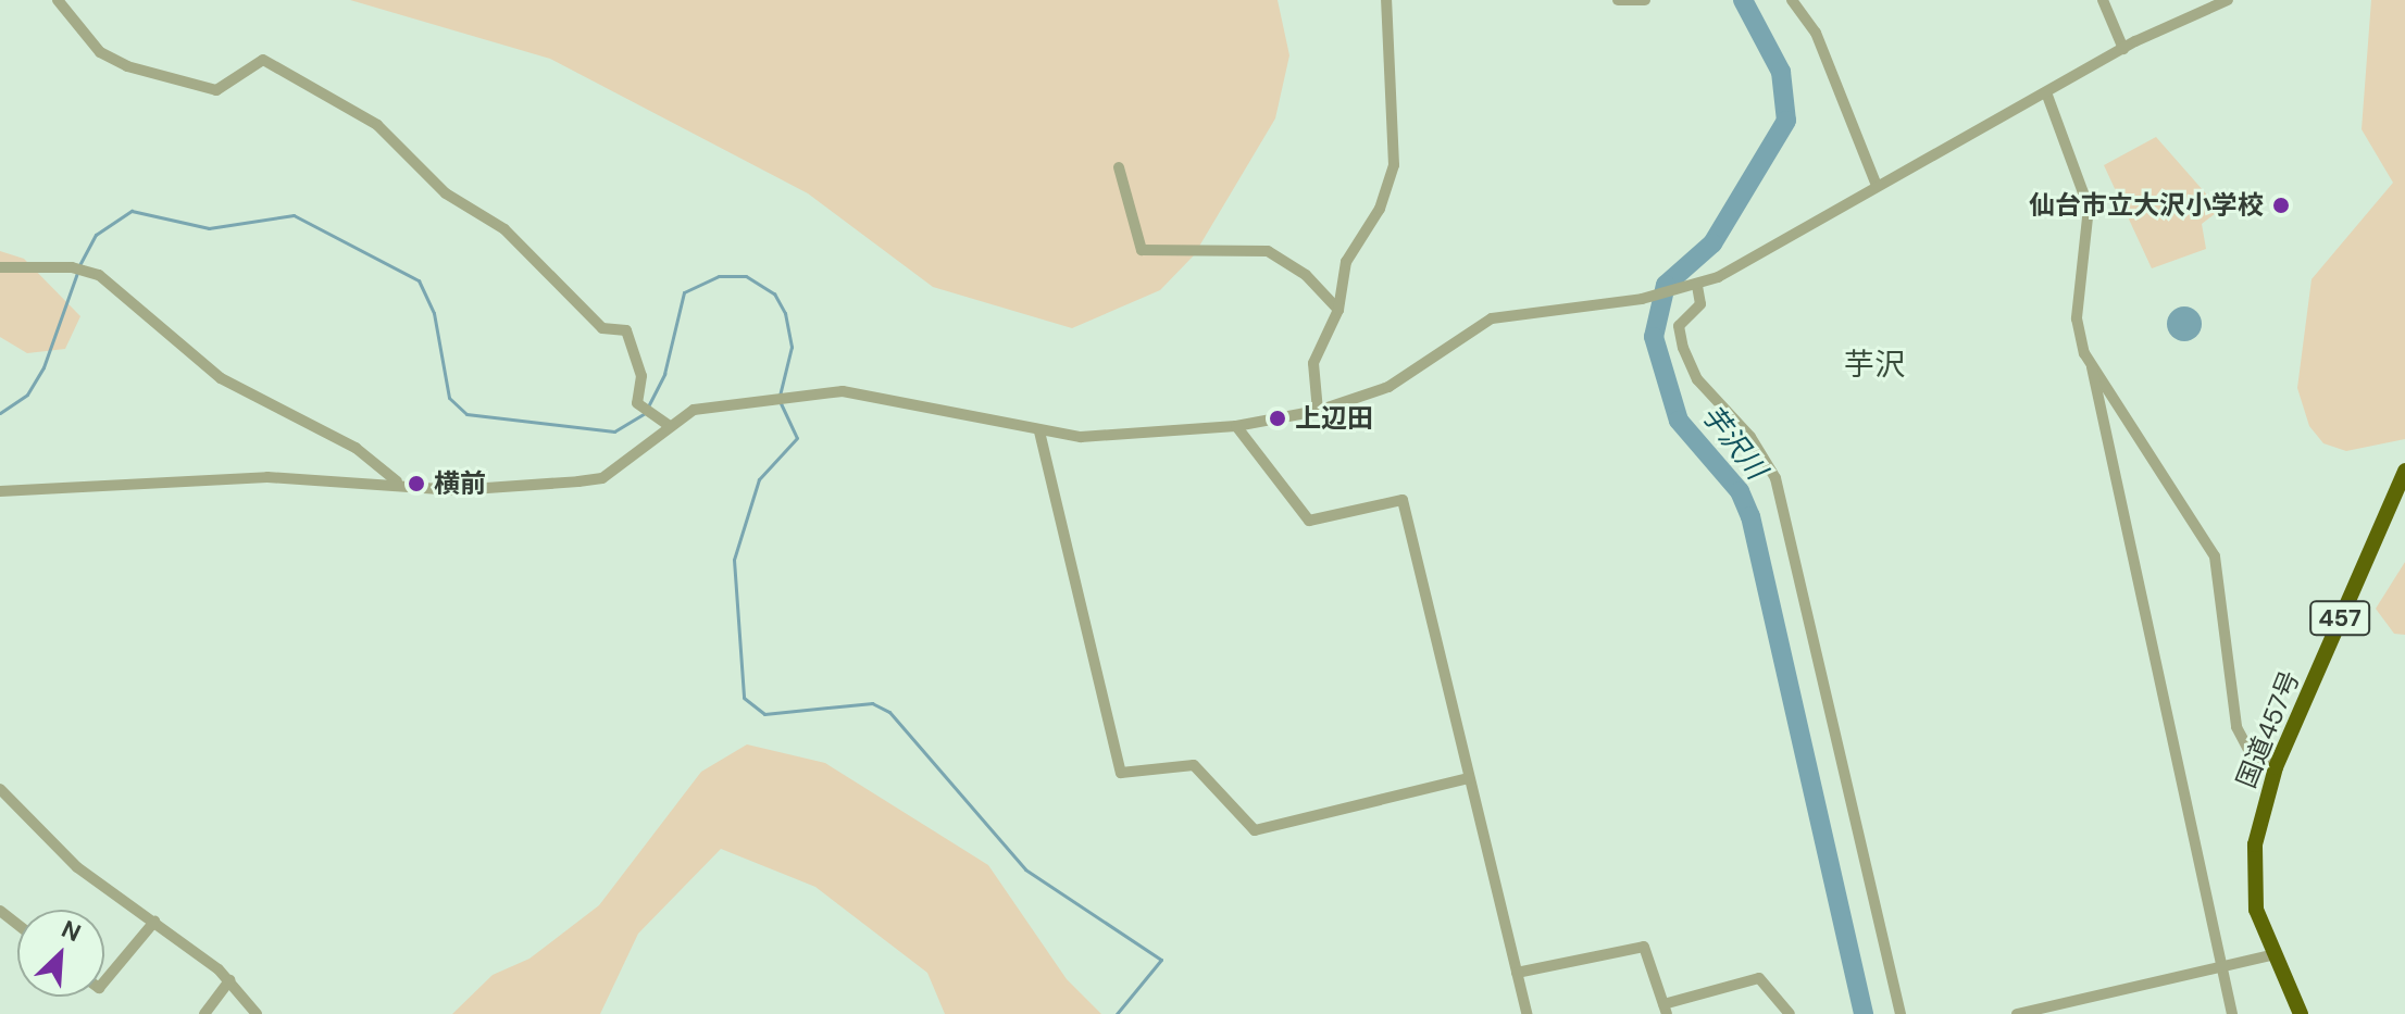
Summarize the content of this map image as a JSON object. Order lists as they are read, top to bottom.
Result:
{
  "streets": {
    "highway": ["457", "国道457号"]
  },
  "districts": ["芋沢"],
  "water": ["芋沢川"],
  "places": ["仙台市立大沢小学校", "上辺田", "横前"],
  "north": "top right"
}
